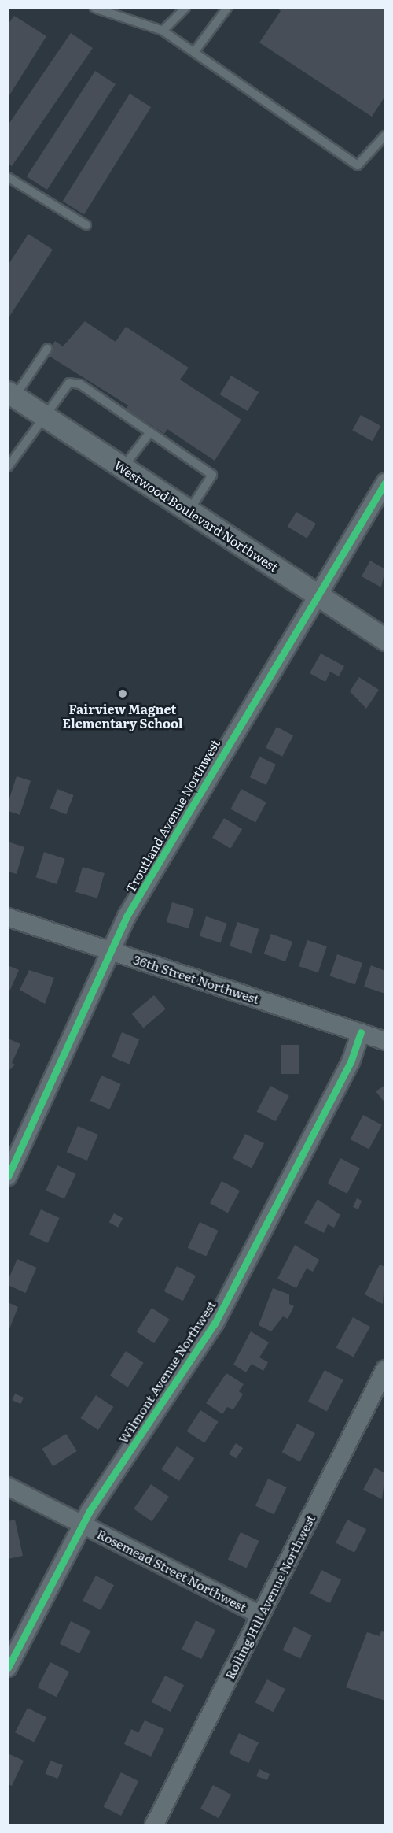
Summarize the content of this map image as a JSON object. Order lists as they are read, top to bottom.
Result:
{
  "streets": {
    "street": [
      "Westwood Boulevard Northwest",
      "Troutland Avenue Northwest",
      "36th Street Northwest",
      "Wilmont Avenue Northwest",
      "Rosemead Street Northwest",
      "Rolling Hill Avenue Northwest"
    ]
  },
  "crossings": [
    ["Westwood Boulevard Northwest", "Troutland Avenue Northwest"],
    ["Troutland Avenue Northwest", "36th Street Northwest"],
    ["36th Street Northwest", "Wilmont Avenue Northwest"],
    ["Wilmont Avenue Northwest", "Rosemead Street Northwest"],
    ["Rosemead Street Northwest", "Rolling Hill Avenue Northwest"]
  ],
  "places": ["Fairview Magnet Elementary School"]
}
